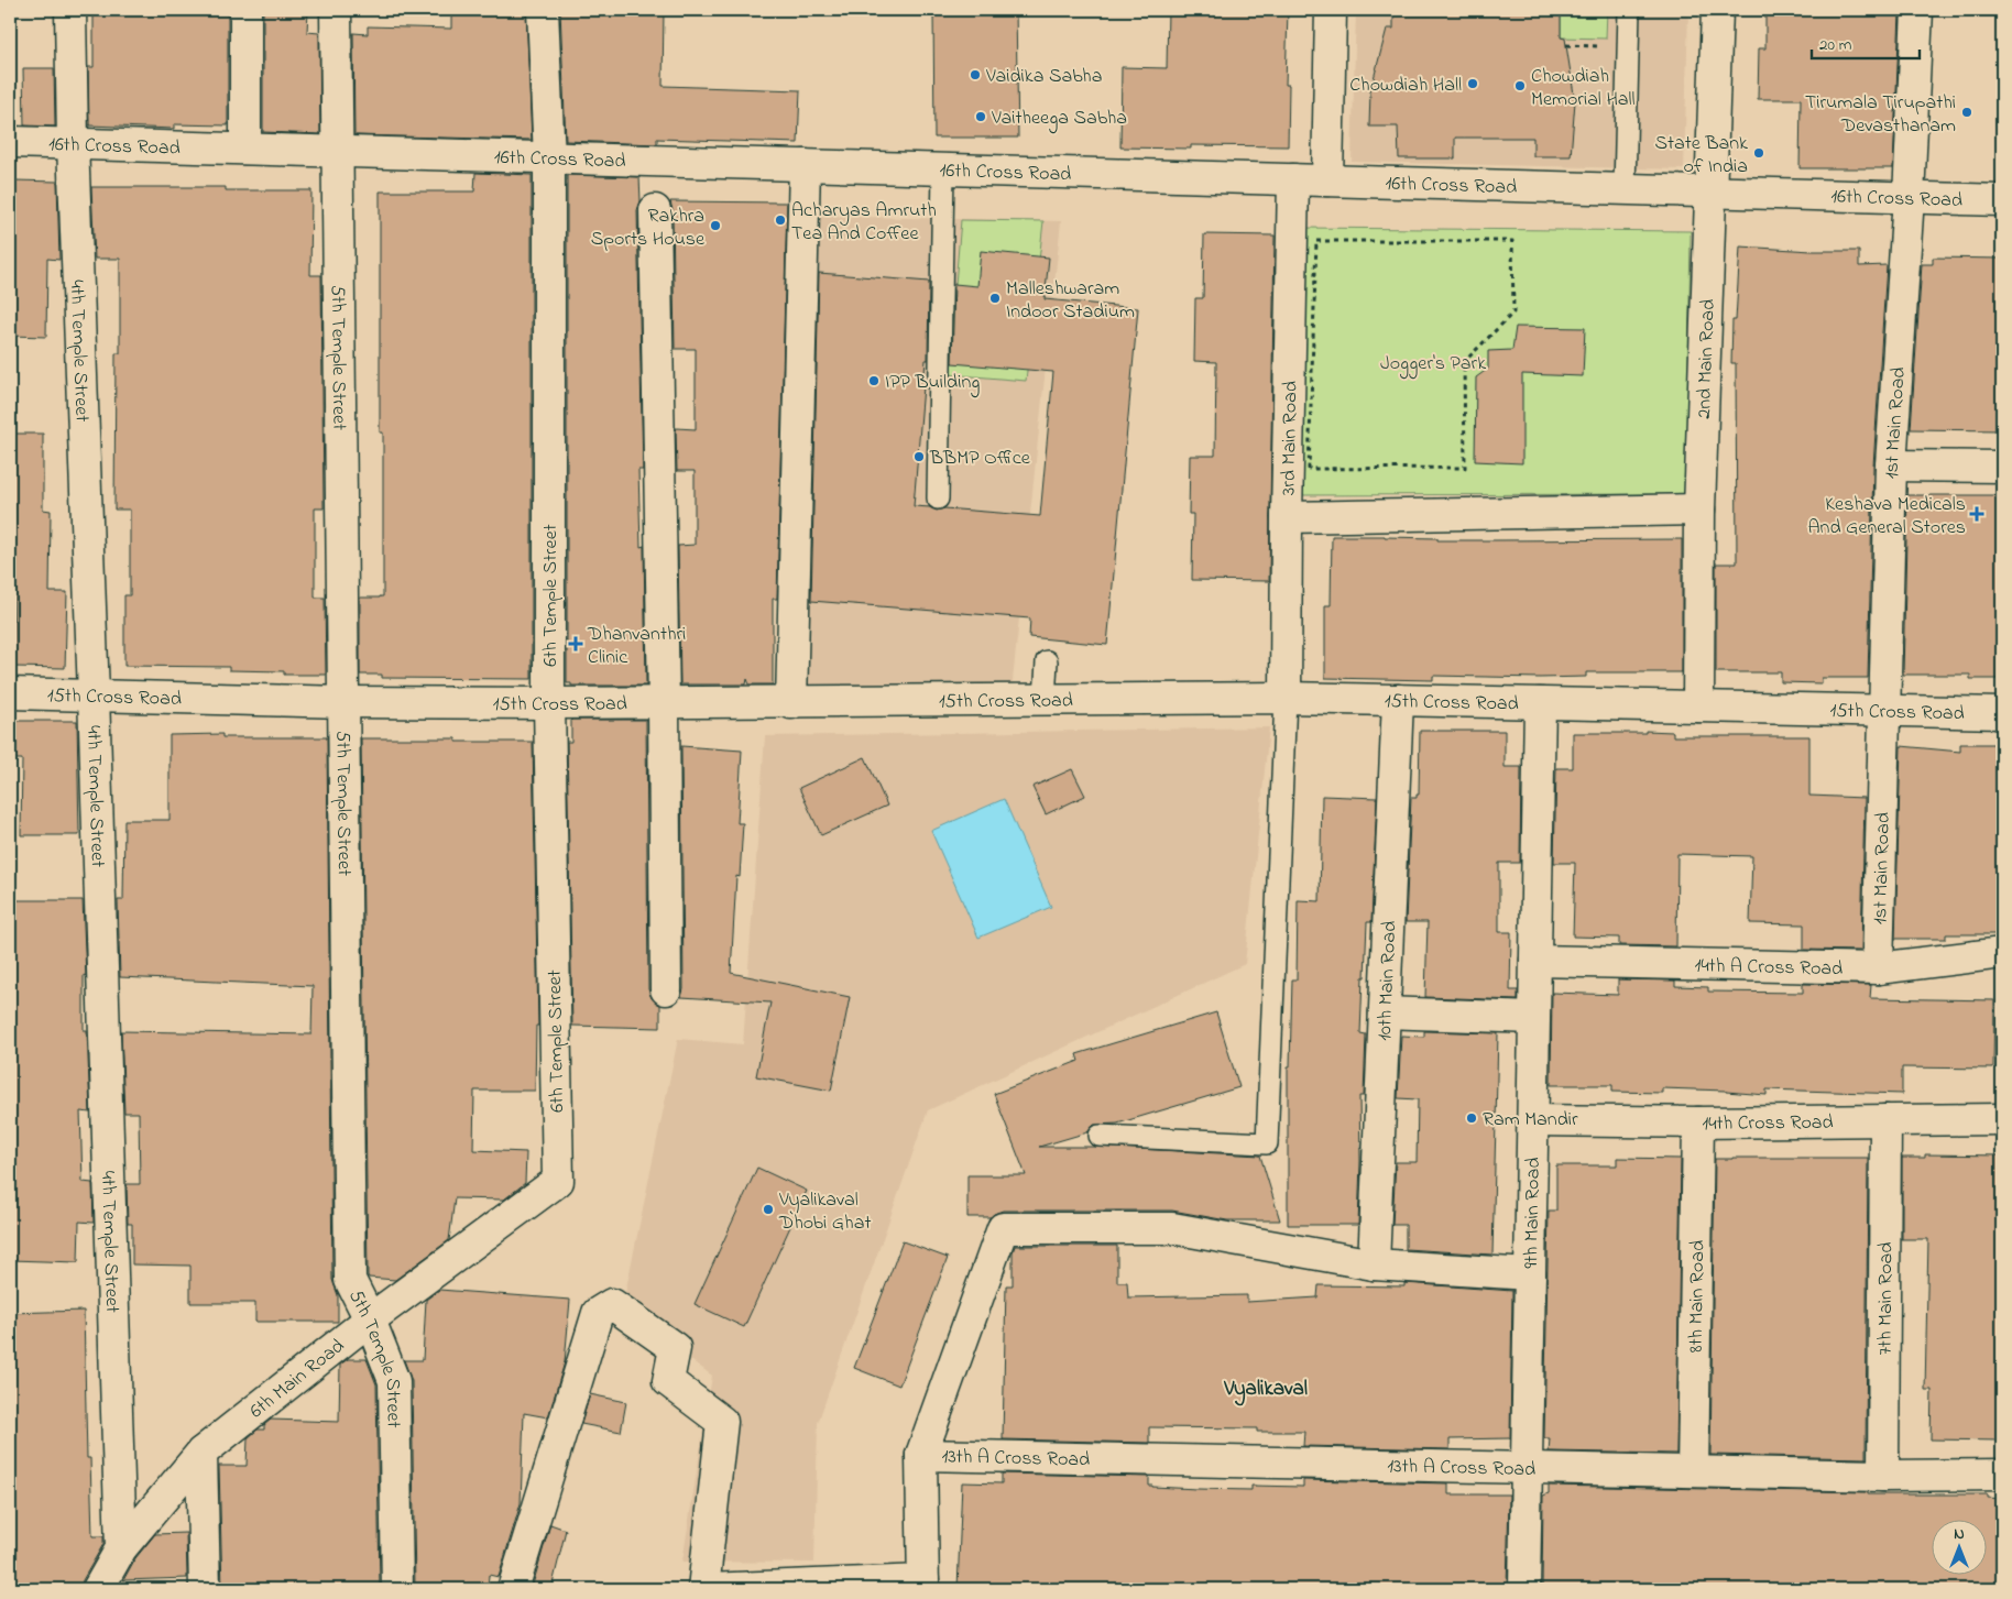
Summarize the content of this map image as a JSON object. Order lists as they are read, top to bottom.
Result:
{
  "streets": {
    "street": [
      "16th Cross Road",
      "4th Temple Street",
      "2nd Main Road",
      "5th Temple Street",
      "1st Main Road",
      "3rd Main Road",
      "6th Temple Street",
      "15th Cross Road",
      "14th A Cross Road",
      "10th Main Road",
      "14th Cross Road",
      "9th Main Road",
      "8th Main Road",
      "7th Main Road",
      "6th Main Road",
      "13th A Cross Road"
    ]
  },
  "crossings": [
    ["16th Cross Road", "4th Temple Street"],
    ["16th Cross Road", "2nd Main Road"],
    ["16th Cross Road", "5th Temple Street"],
    ["16th Cross Road", "1st Main Road"],
    ["16th Cross Road", "3rd Main Road"],
    ["16th Cross Road", "6th Temple Street"],
    ["4th Temple Street", "15th Cross Road"],
    ["4th Temple Street", "6th Main Road"],
    ["2nd Main Road", "15th Cross Road"],
    ["5th Temple Street", "15th Cross Road"],
    ["5th Temple Street", "6th Main Road"],
    ["1st Main Road", "15th Cross Road"],
    ["1st Main Road", "14th A Cross Road"],
    ["3rd Main Road", "15th Cross Road"],
    ["6th Temple Street", "15th Cross Road"],
    ["6th Temple Street", "6th Main Road"],
    ["15th Cross Road", "10th Main Road"],
    ["15th Cross Road", "9th Main Road"],
    ["14th A Cross Road", "9th Main Road"],
    ["14th Cross Road", "9th Main Road"],
    ["14th Cross Road", "8th Main Road"],
    ["14th Cross Road", "7th Main Road"],
    ["9th Main Road", "13th A Cross Road"],
    ["8th Main Road", "13th A Cross Road"],
    ["7th Main Road", "13th A Cross Road"]
  ],
  "districts": ["Vyalikaval"],
  "parks": ["Jogger's Park"],
  "places": {
    "other": [
      "Vaidika Sabha",
      "Chowdiah Hall",
      "Chowdiah Memorial Hall",
      "Tirumala Tirupathi Devasthanam",
      "Vaitheega Sabha",
      "State Bank of India",
      "Acharyas Amruth Tea And Coffee",
      "Rakhra Sports House",
      "Malleshwaram Indoor Stadium",
      "IPP Building",
      "BBMP Office",
      "Ram Mandir",
      "Vyalikaval Dhobi Ghat"
    ],
    "health": ["Keshava Medicals And General Stores", "Dhanvanthri Clinic"]
  },
  "scale_bar": "20 m",
  "north": "top"
}
